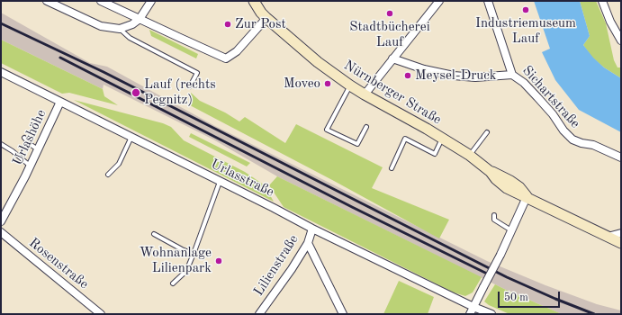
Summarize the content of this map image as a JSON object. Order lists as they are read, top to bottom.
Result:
{
  "streets": {
    "street": [
      "Nürnberger Straße",
      "Sichartstraße",
      "Urlashöhe",
      "Urlasstraße",
      "Rosenstraße",
      "Lilienstraße"
    ]
  },
  "crossings": [
    ["Urlashöhe", "Urlasstraße"],
    ["Urlasstraße", "Lilienstraße"]
  ],
  "places": [
    "Industriemuseum Lauf",
    "Stadtbücherei Lauf",
    "Zur Post",
    "Meysel-Druck",
    "Moveo",
    "Lauf (rechts Pegnitz)",
    "Wohnanlage Lilienpark"
  ],
  "scale_bar": "50 m"
}
